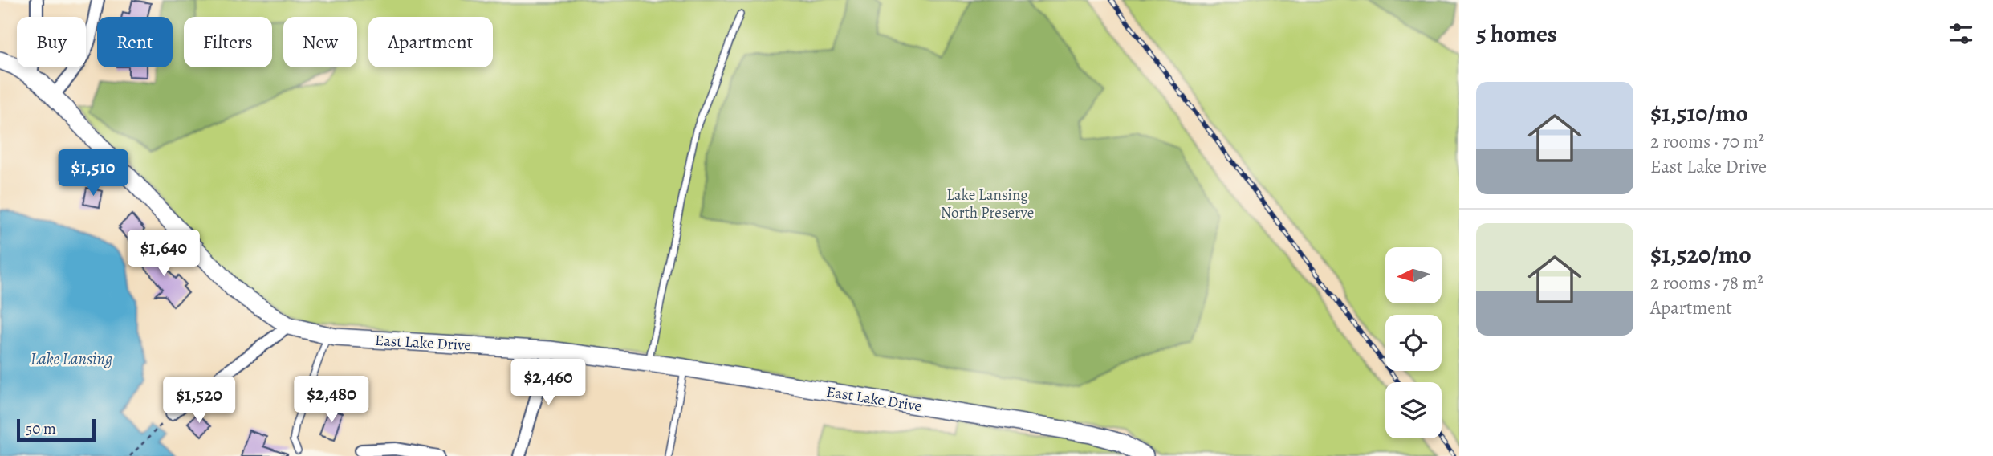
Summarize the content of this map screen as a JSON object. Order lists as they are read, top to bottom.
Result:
{
  "streets": {
    "street": ["East Lake Drive"]
  },
  "water": ["Lake Lansing"],
  "parks": ["Lake Lansing North Preserve"],
  "scale_bar": "50 m",
  "north": "left",
  "page": {
    "heading": "5 homes",
    "chip": [
      "Buy",
      "Rent",
      "Filters",
      "New",
      "Apartment"
    ],
    "list": [
      {
        "name": "$1,510/mo",
        "note": "2 rooms · 70 m² · East Lake Drive"
      },
      {
        "name": "$1,520/mo",
        "note": "2 rooms · 78 m² · Apartment"
      }
    ],
    "price": [
      "$1,510",
      "$1,640",
      "$2,460",
      "$2,480",
      "$1,520"
    ],
    "scale": "50 m"
  }
}
